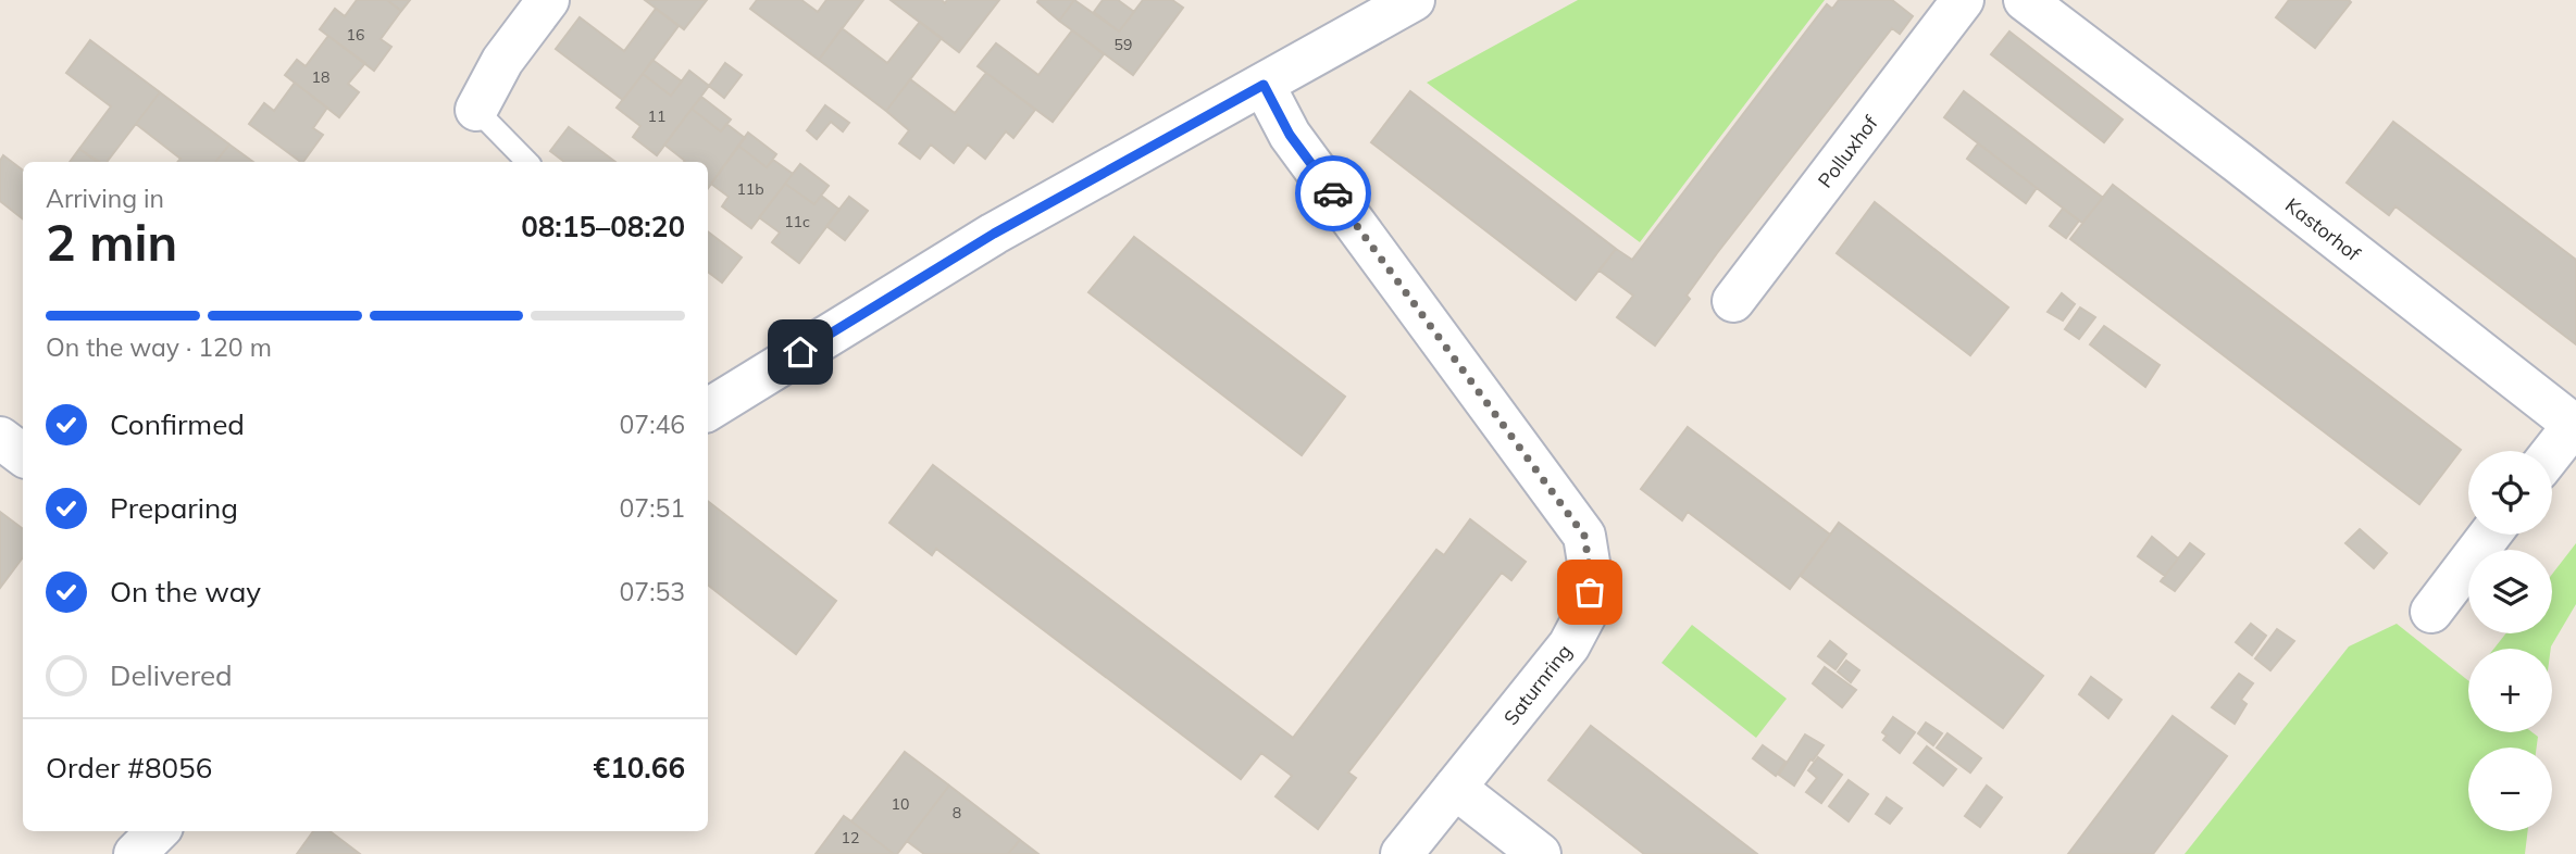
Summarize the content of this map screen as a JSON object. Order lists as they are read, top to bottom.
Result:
{
  "streets": {
    "street": ["Polluxhof", "Kastorhof", "Saturnring"]
  },
  "house_numbers": [
    "16",
    "59",
    "18",
    "11",
    "11b",
    "11c",
    "10",
    "8",
    "12"
  ],
  "page": {
    "heading": ["2 min", "Arriving in", "08:15–08:20"],
    "panel": ["Order #8056", "€10.66"],
    "bar": "On the way · 120 m",
    "list": [
      ["Confirmed", "07:46"],
      ["Preparing", "07:51"],
      ["On the way", "07:53"],
      "Delivered"
    ],
    "map_buttons": ["+", "−"]
  }
}
